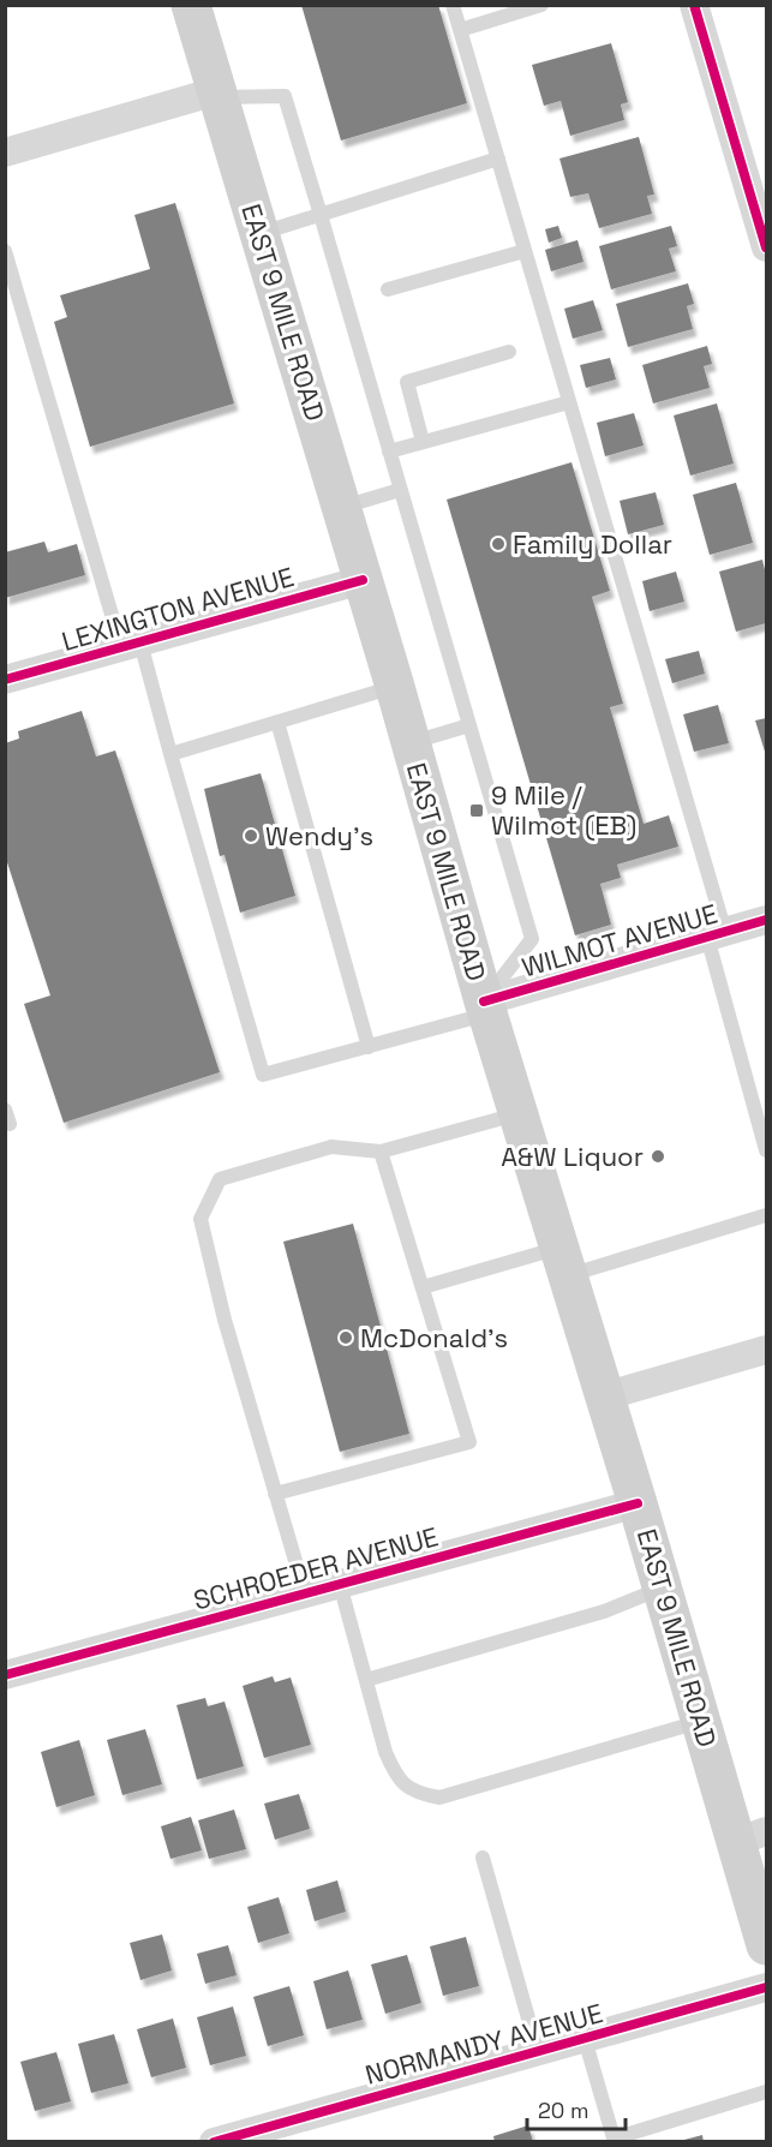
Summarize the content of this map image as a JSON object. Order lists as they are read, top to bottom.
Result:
{
  "streets": {
    "main road": ["EAST 9 MILE ROAD"],
    "street": [
      "LEXINGTON AVENUE",
      "WILMOT AVENUE",
      "SCHROEDER AVENUE",
      "NORMANDY AVENUE"
    ]
  },
  "crossings": [
    ["EAST 9 MILE ROAD", "LEXINGTON AVENUE"],
    ["EAST 9 MILE ROAD", "WILMOT AVENUE"],
    ["EAST 9 MILE ROAD", "SCHROEDER AVENUE"]
  ],
  "places": {
    "other": [
      "Family Dollar",
      "Wendy's",
      "A&W Liquor",
      "McDonald's"
    ],
    "transit": ["9 Mile / Wilmot (EB)"]
  },
  "scale_bar": "20 m"
}
